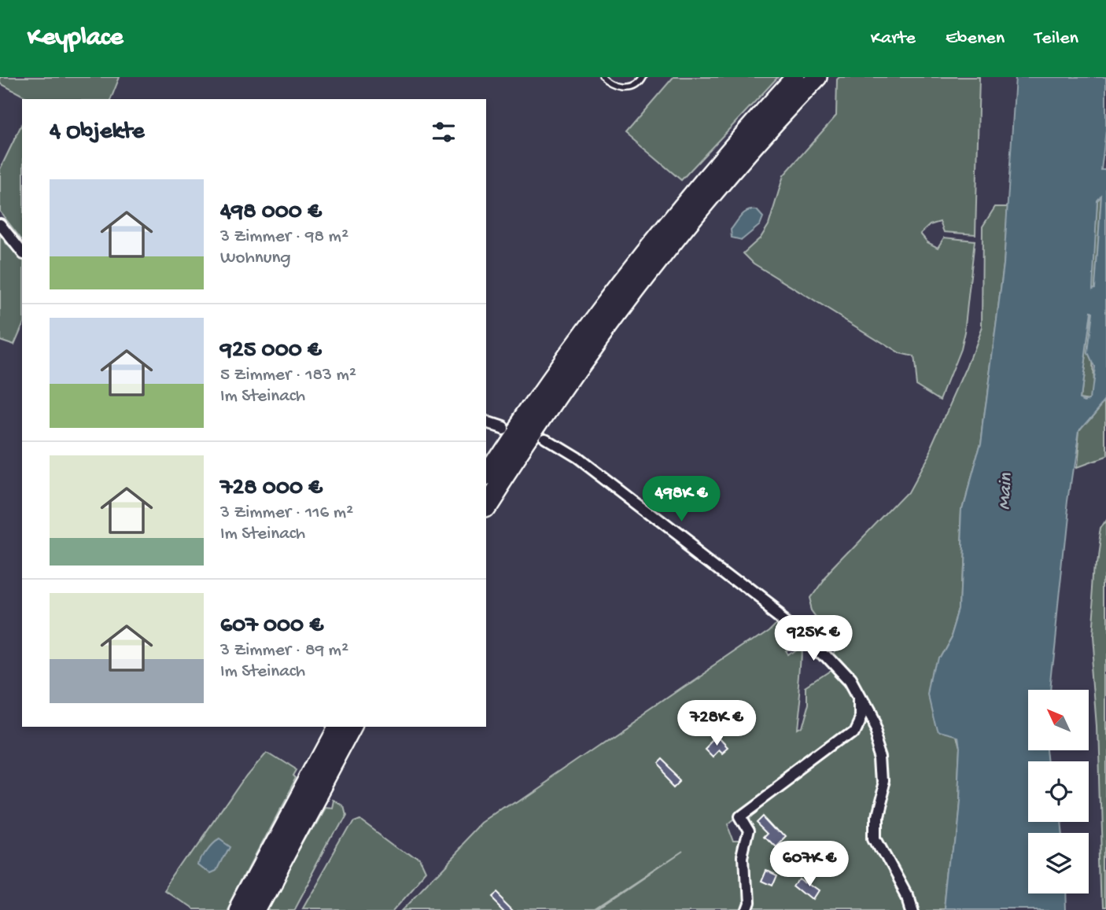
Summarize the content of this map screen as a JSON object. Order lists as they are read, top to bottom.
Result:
{
  "water": ["Main"],
  "north": "top left",
  "page": {
    "header": "Keyplace",
    "nav": ["Karte", "Ebenen", "Teilen"],
    "heading": "4 Objekte",
    "list": [
      {
        "name": "498 000 €",
        "note": "3 Zimmer · 98 m² · Wohnung"
      },
      {
        "name": "925 000 €",
        "note": "5 Zimmer · 183 m² · Im Steinach"
      },
      {
        "name": "728 000 €",
        "note": "3 Zimmer · 116 m² · Im Steinach"
      },
      {
        "name": "607 000 €",
        "note": "3 Zimmer · 89 m² · Im Steinach"
      }
    ],
    "price": [
      "498K €",
      "925K €",
      "728K €",
      "607K €"
    ]
  }
}
